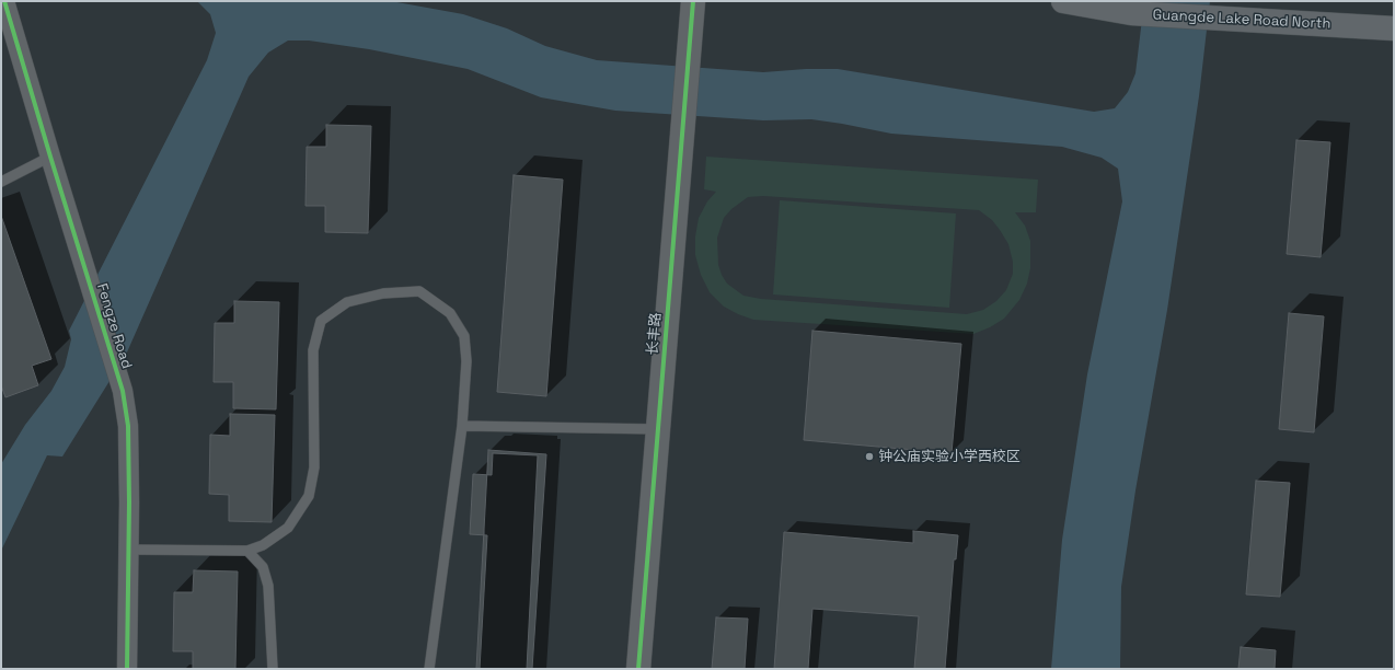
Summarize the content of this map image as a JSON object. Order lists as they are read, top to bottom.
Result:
{
  "streets": {
    "main road": ["Guangde Lake Road North"],
    "street": ["Fengze Road", "长丰路"]
  },
  "places": ["钟公庙实验小学西校区"]
}
